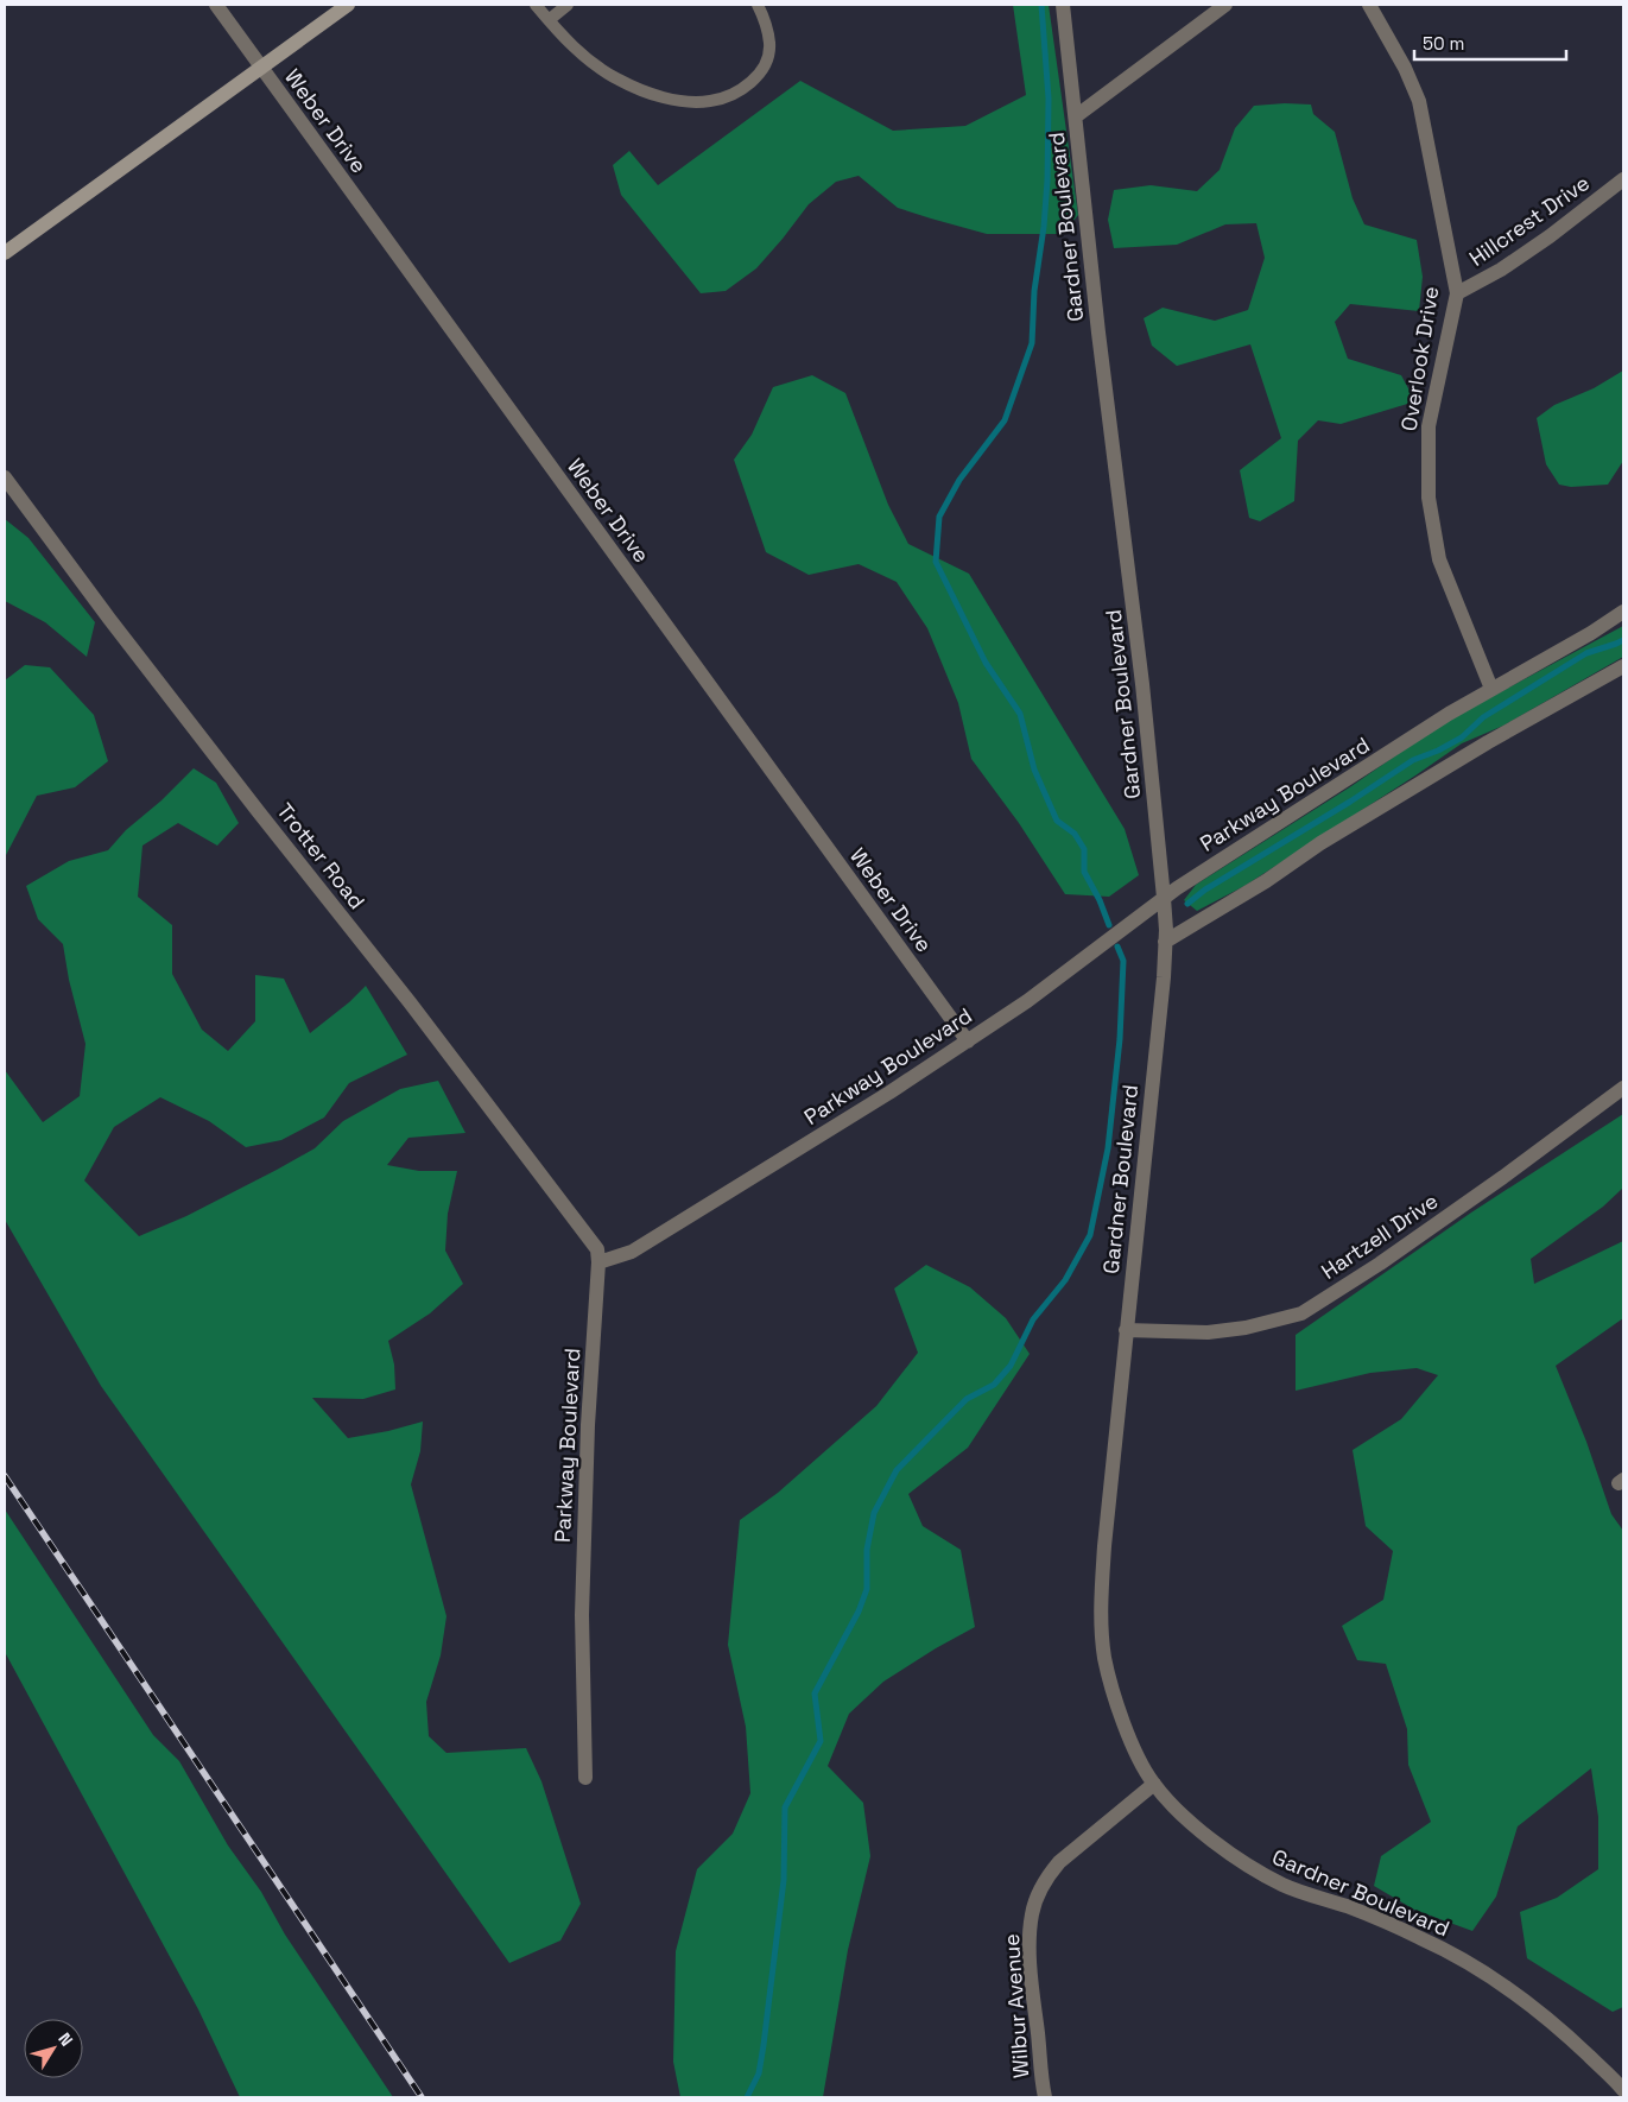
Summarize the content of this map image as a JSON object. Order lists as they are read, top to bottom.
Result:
{
  "streets": {
    "street": [
      "Weber Drive",
      "Hillcrest Drive",
      "Gardner Boulevard",
      "Overlook Drive",
      "Parkway Boulevard",
      "Trotter Road",
      "Hartzell Drive",
      "Wilbur Avenue"
    ]
  },
  "crossings": [
    ["Weber Drive", "Parkway Boulevard"],
    ["Hillcrest Drive", "Overlook Drive"],
    ["Gardner Boulevard", "Parkway Boulevard"],
    ["Gardner Boulevard", "Hartzell Drive"],
    ["Gardner Boulevard", "Wilbur Avenue"],
    ["Overlook Drive", "Parkway Boulevard"],
    ["Parkway Boulevard", "Trotter Road"]
  ],
  "scale_bar": "50 m",
  "north": "top right"
}
